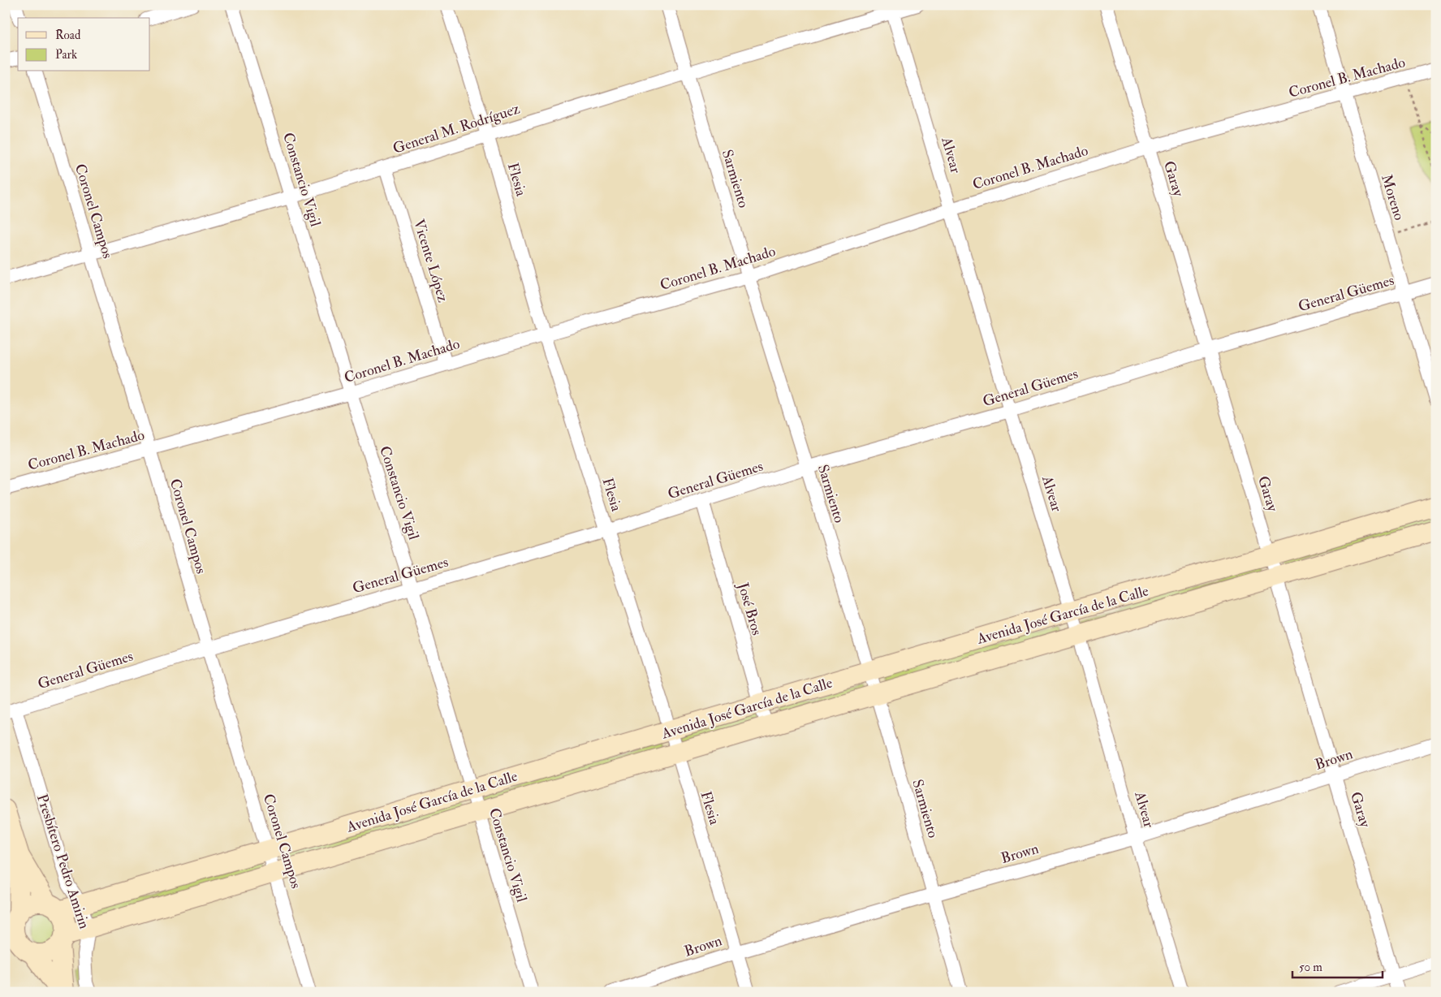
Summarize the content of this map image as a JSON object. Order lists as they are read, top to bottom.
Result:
{
  "streets": {
    "main road": ["Avenida José García de la Calle", "Presbítero Pedro Amirin"],
    "street": [
      "Coronel B. Machado",
      "General M. Rodríguez",
      "Alvear",
      "Sarmiento",
      "Garay",
      "Constancio Vigil",
      "Flesia",
      "Moreno",
      "Coronel Campos",
      "Vicente López",
      "General Güemes",
      "José Bros",
      "Brown"
    ]
  },
  "crossings": [
    ["Coronel B. Machado", "Alvear"],
    ["Coronel B. Machado", "Sarmiento"],
    ["Coronel B. Machado", "Garay"],
    ["Coronel B. Machado", "Constancio Vigil"],
    ["Coronel B. Machado", "Flesia"],
    ["Coronel B. Machado", "Moreno"],
    ["Coronel B. Machado", "Coronel Campos"],
    ["Coronel B. Machado", "Vicente López"],
    ["General M. Rodríguez", "Alvear"],
    ["General M. Rodríguez", "Sarmiento"],
    ["General M. Rodríguez", "Constancio Vigil"],
    ["General M. Rodríguez", "Flesia"],
    ["General M. Rodríguez", "Coronel Campos"],
    ["General M. Rodríguez", "Vicente López"],
    ["Alvear", "General Güemes"],
    ["Alvear", "Avenida José García de la Calle"],
    ["Alvear", "Brown"],
    ["Sarmiento", "General Güemes"],
    ["Sarmiento", "Avenida José García de la Calle"],
    ["Sarmiento", "Brown"],
    ["Garay", "General Güemes"],
    ["Garay", "Avenida José García de la Calle"],
    ["Garay", "Brown"],
    ["Constancio Vigil", "General Güemes"],
    ["Constancio Vigil", "Avenida José García de la Calle"],
    ["Flesia", "General Güemes"],
    ["Flesia", "Avenida José García de la Calle"],
    ["Flesia", "Brown"],
    ["Moreno", "General Güemes"],
    ["Coronel Campos", "General Güemes"],
    ["Coronel Campos", "Avenida José García de la Calle"],
    ["General Güemes", "José Bros"],
    ["General Güemes", "Presbítero Pedro Amirin"],
    ["José Bros", "Avenida José García de la Calle"],
    ["Avenida José García de la Calle", "Presbítero Pedro Amirin"]
  ],
  "legend": ["Road", "Park"],
  "scale_bar": "50 m"
}
